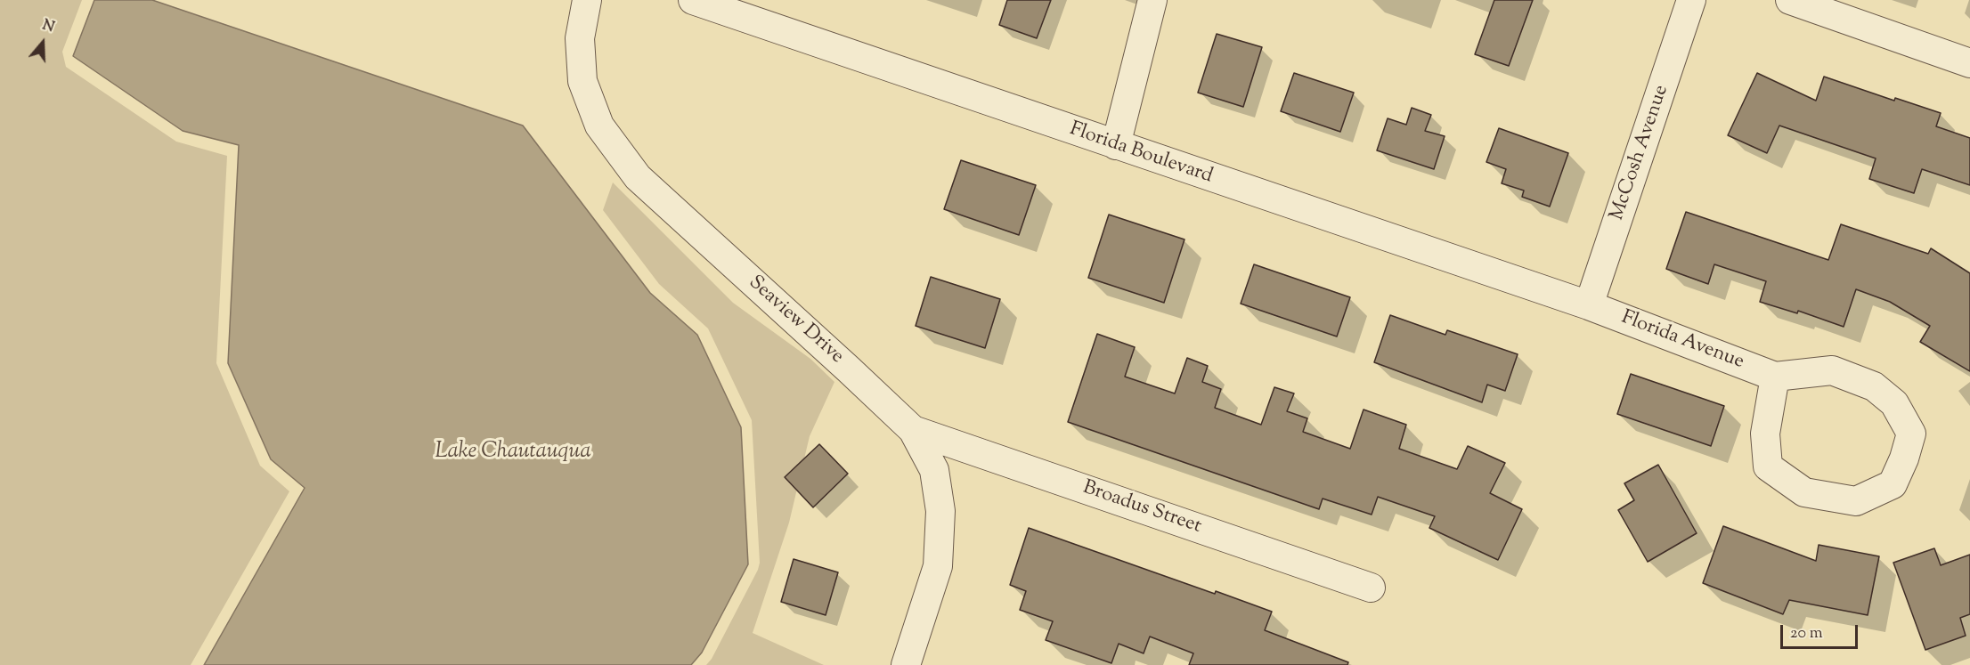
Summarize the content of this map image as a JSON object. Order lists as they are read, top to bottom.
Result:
{
  "streets": {
    "street": [
      "McCosh Avenue",
      "Florida Boulevard",
      "Seaview Drive",
      "Florida Avenue",
      "Broadus Street"
    ]
  },
  "crossings": [
    ["McCosh Avenue", "Florida Boulevard"],
    ["McCosh Avenue", "Florida Avenue"],
    ["Florida Boulevard", "Florida Avenue"],
    ["Seaview Drive", "Broadus Street"]
  ],
  "water": ["Lake Chautauqua"],
  "scale_bar": "20 m",
  "north": "top"
}
